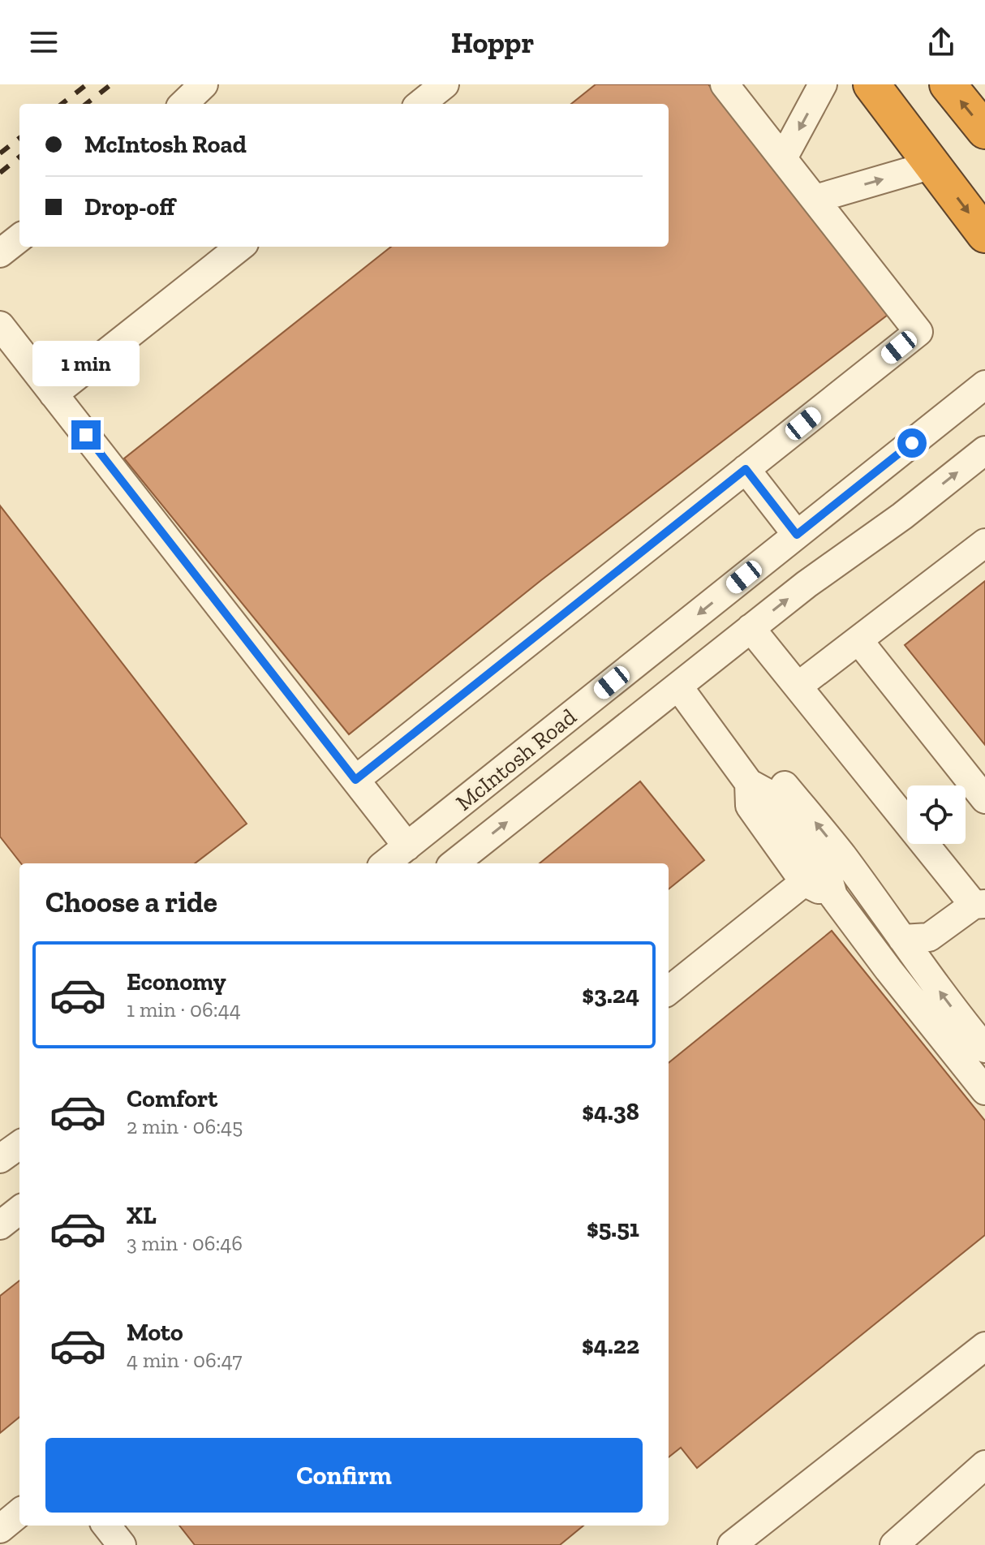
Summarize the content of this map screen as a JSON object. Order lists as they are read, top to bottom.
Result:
{
  "streets": {
    "street": ["McIntosh Road"]
  },
  "page": {
    "header": "Hoppr",
    "banner": ["McIntosh Road", "Drop-off"],
    "bubble": "1 min",
    "heading": "Choose a ride",
    "list": [
      {
        "name": "Economy",
        "note": "1 min · 06:44",
        "value": "$3.24"
      },
      {
        "name": "Comfort",
        "note": "2 min · 06:45",
        "value": "$4.38"
      },
      {
        "name": "XL",
        "note": "3 min · 06:46",
        "value": "$5.51"
      },
      {
        "name": "Moto",
        "note": "4 min · 06:47",
        "value": "$4.22"
      }
    ],
    "buttons": "Confirm"
  }
}
